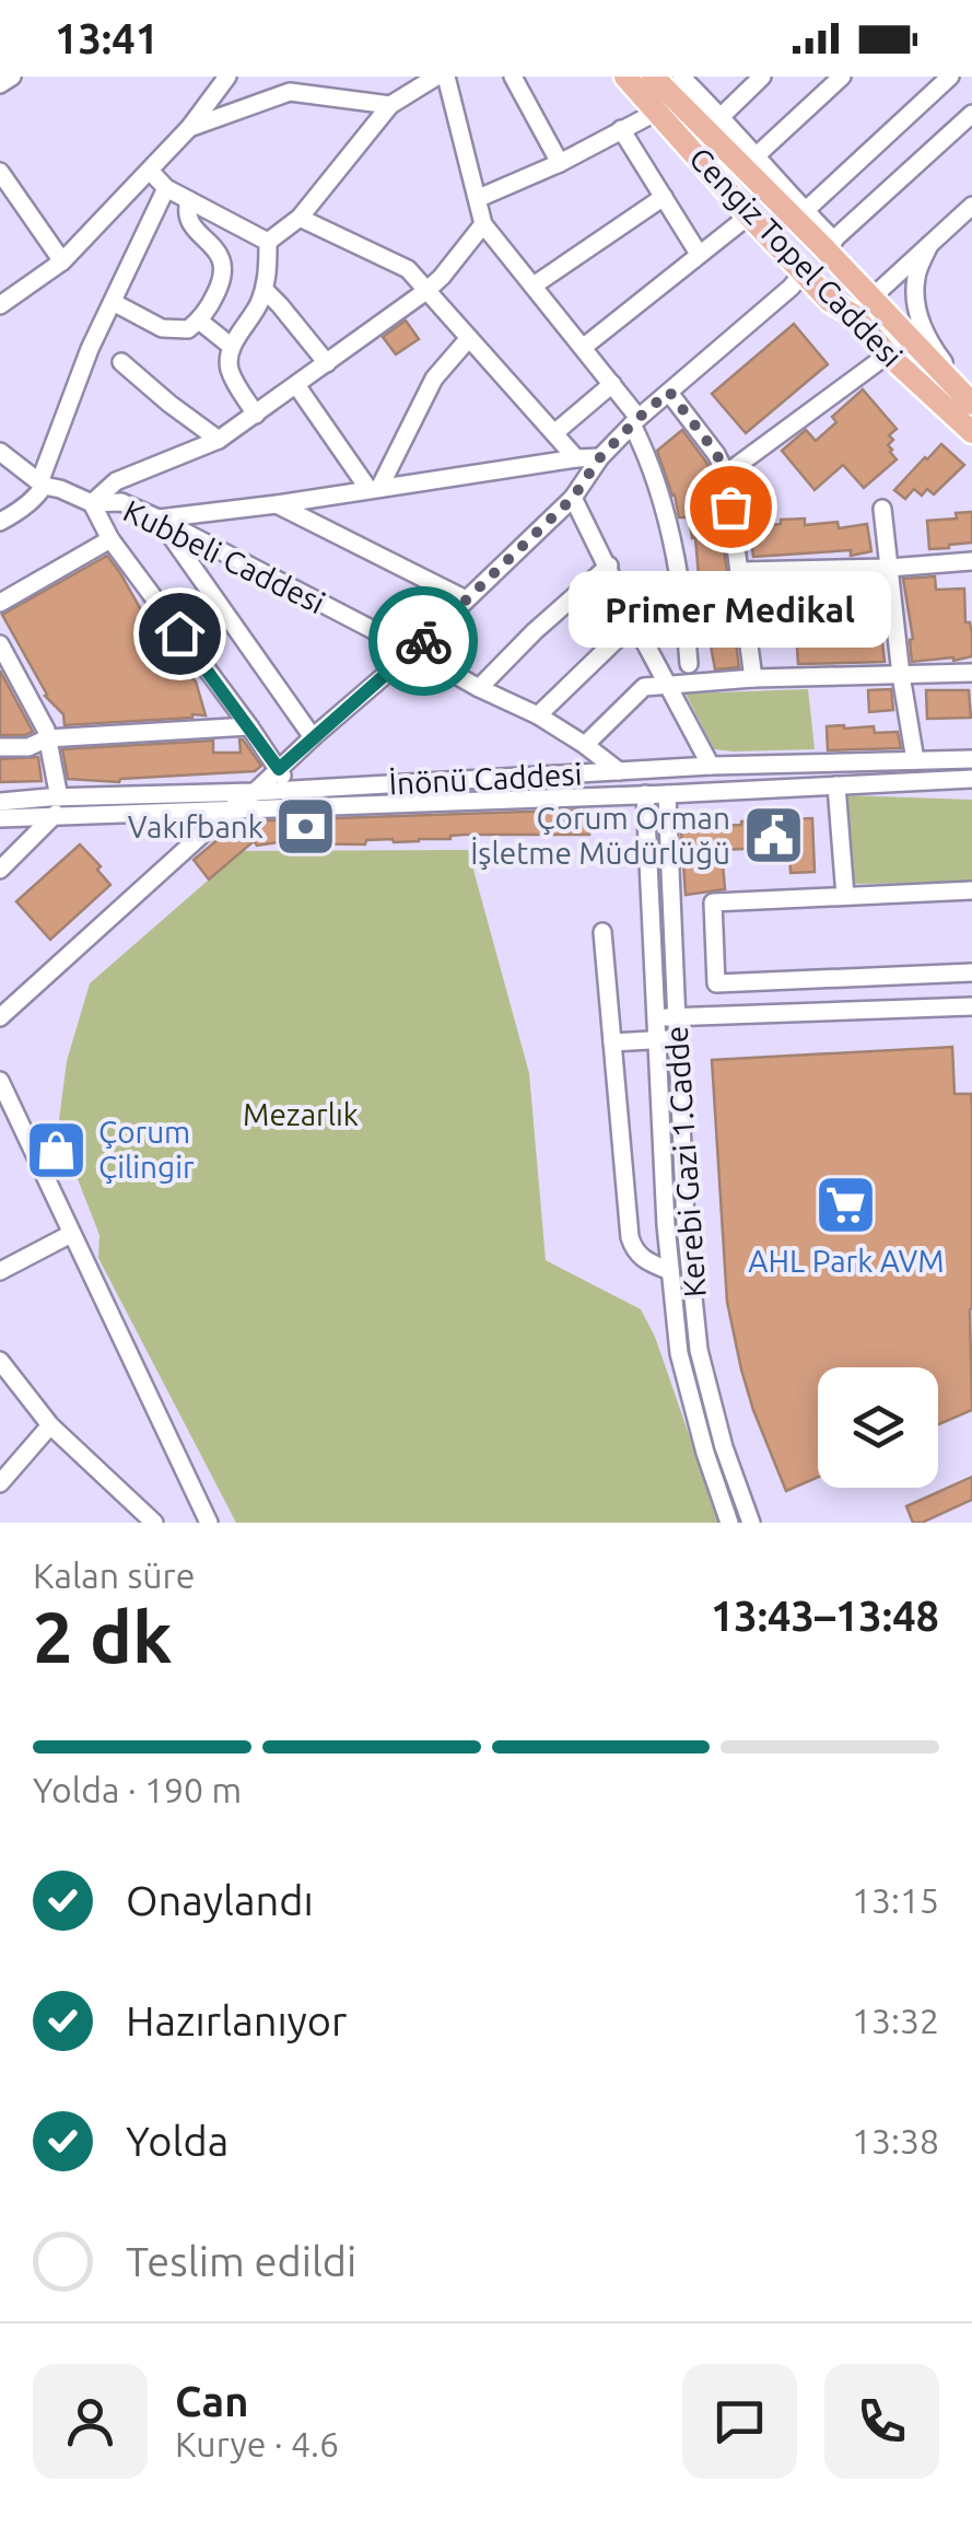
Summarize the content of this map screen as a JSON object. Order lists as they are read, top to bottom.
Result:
{
  "streets": {
    "main road": ["Cengiz Topel Caddesi"],
    "street": ["Kubbeli Caddesi", "İnönü Caddesi", "Kerebi Gazi 1.Cadde"]
  },
  "crossings": [
    ["Kubbeli Caddesi", "İnönü Caddesi"],
    ["İnönü Caddesi", "Kerebi Gazi 1.Cadde"]
  ],
  "parks": ["Mezarlık"],
  "places": {
    "other": ["Primer Medikal"],
    "bank": ["Vakıfbank"],
    "public building": ["Çorum Orman İşletme Müdürlüğü"],
    "shop": ["Çorum Çilingir"],
    "supermarket": ["AHL Park AVM"]
  },
  "page": {
    "status": "13:41",
    "bubble": "Primer Medikal",
    "heading": ["2 dk", "Kalan süre", "13:43–13:48"],
    "panel": ["Can", "Kurye · 4.6"],
    "bar": "Yolda · 190 m",
    "list": [
      ["Onaylandı", "13:15"],
      ["Hazırlanıyor", "13:32"],
      ["Yolda", "13:38"],
      "Teslim edildi"
    ]
  }
}
